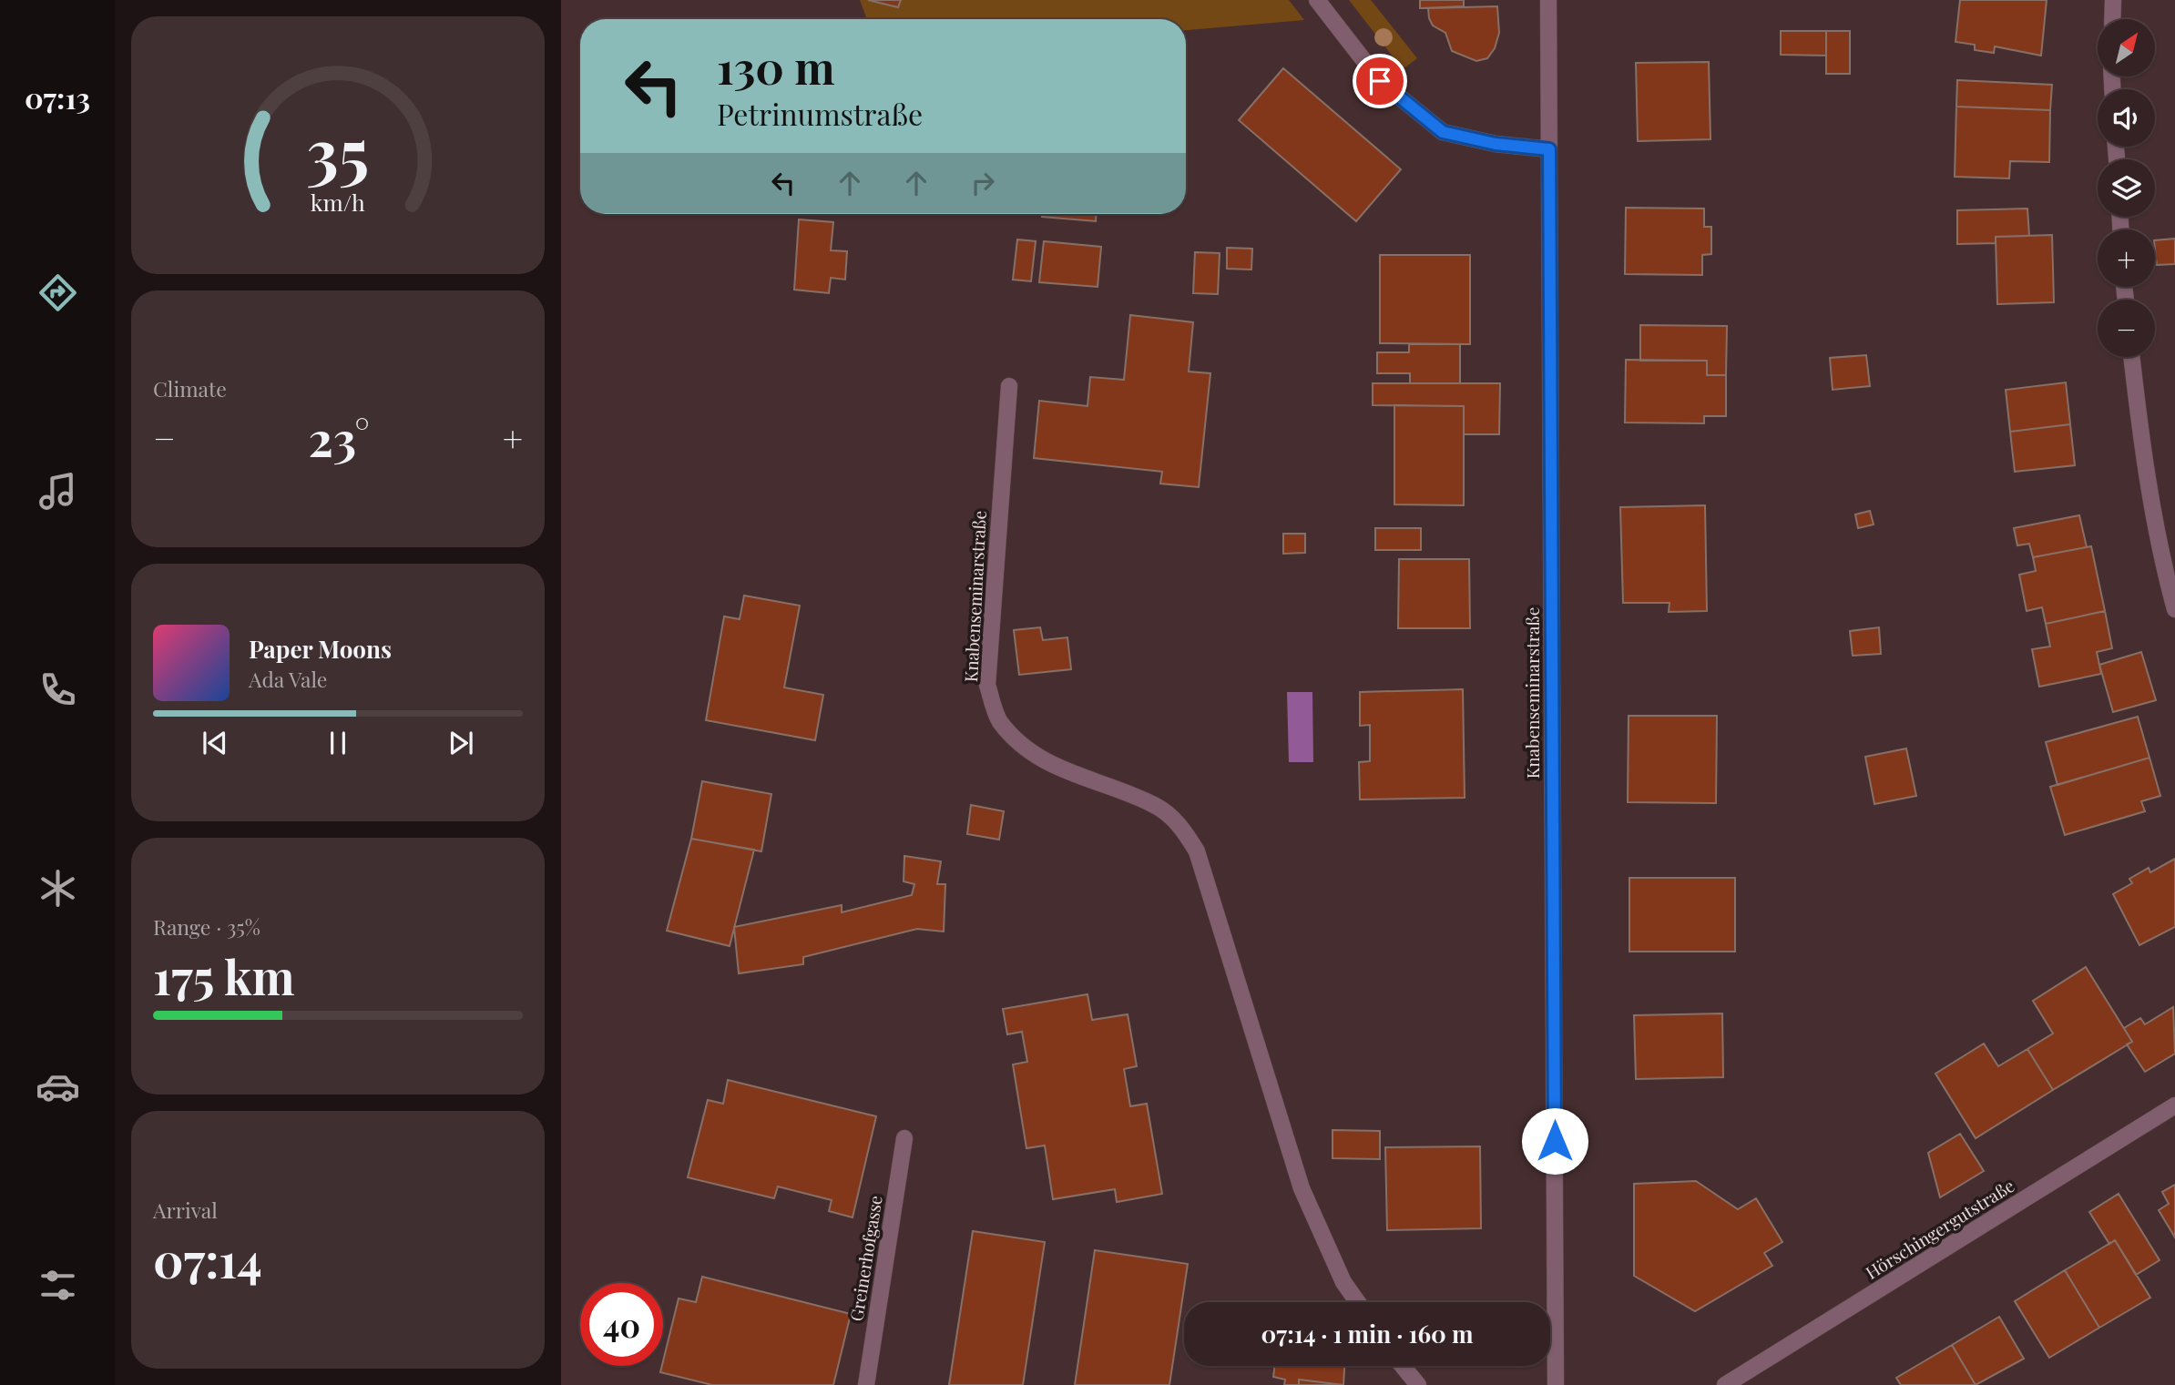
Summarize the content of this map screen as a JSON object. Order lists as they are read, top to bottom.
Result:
{
  "streets": {
    "street": ["Knabenseminarstraße", "Hörschingergutstraße", "Greinerhofgasse"]
  },
  "north": "top right",
  "page": {
    "tabs": "07:13",
    "map_buttons": ["+", "−"],
    "turn": ["130 m", "Petrinumstraße"],
    "tile": [
      "Climate",
      ["Range · 35%", "175 km"],
      ["Arrival", "07:14"]
    ],
    "heat": ["−", "23°", "+"],
    "song": ["Paper Moons", "Ada Vale"],
    "limit": "40",
    "trip": "07:14 · 1 min · 160 m",
    "gauge": ["35", "km/h"]
  }
}
